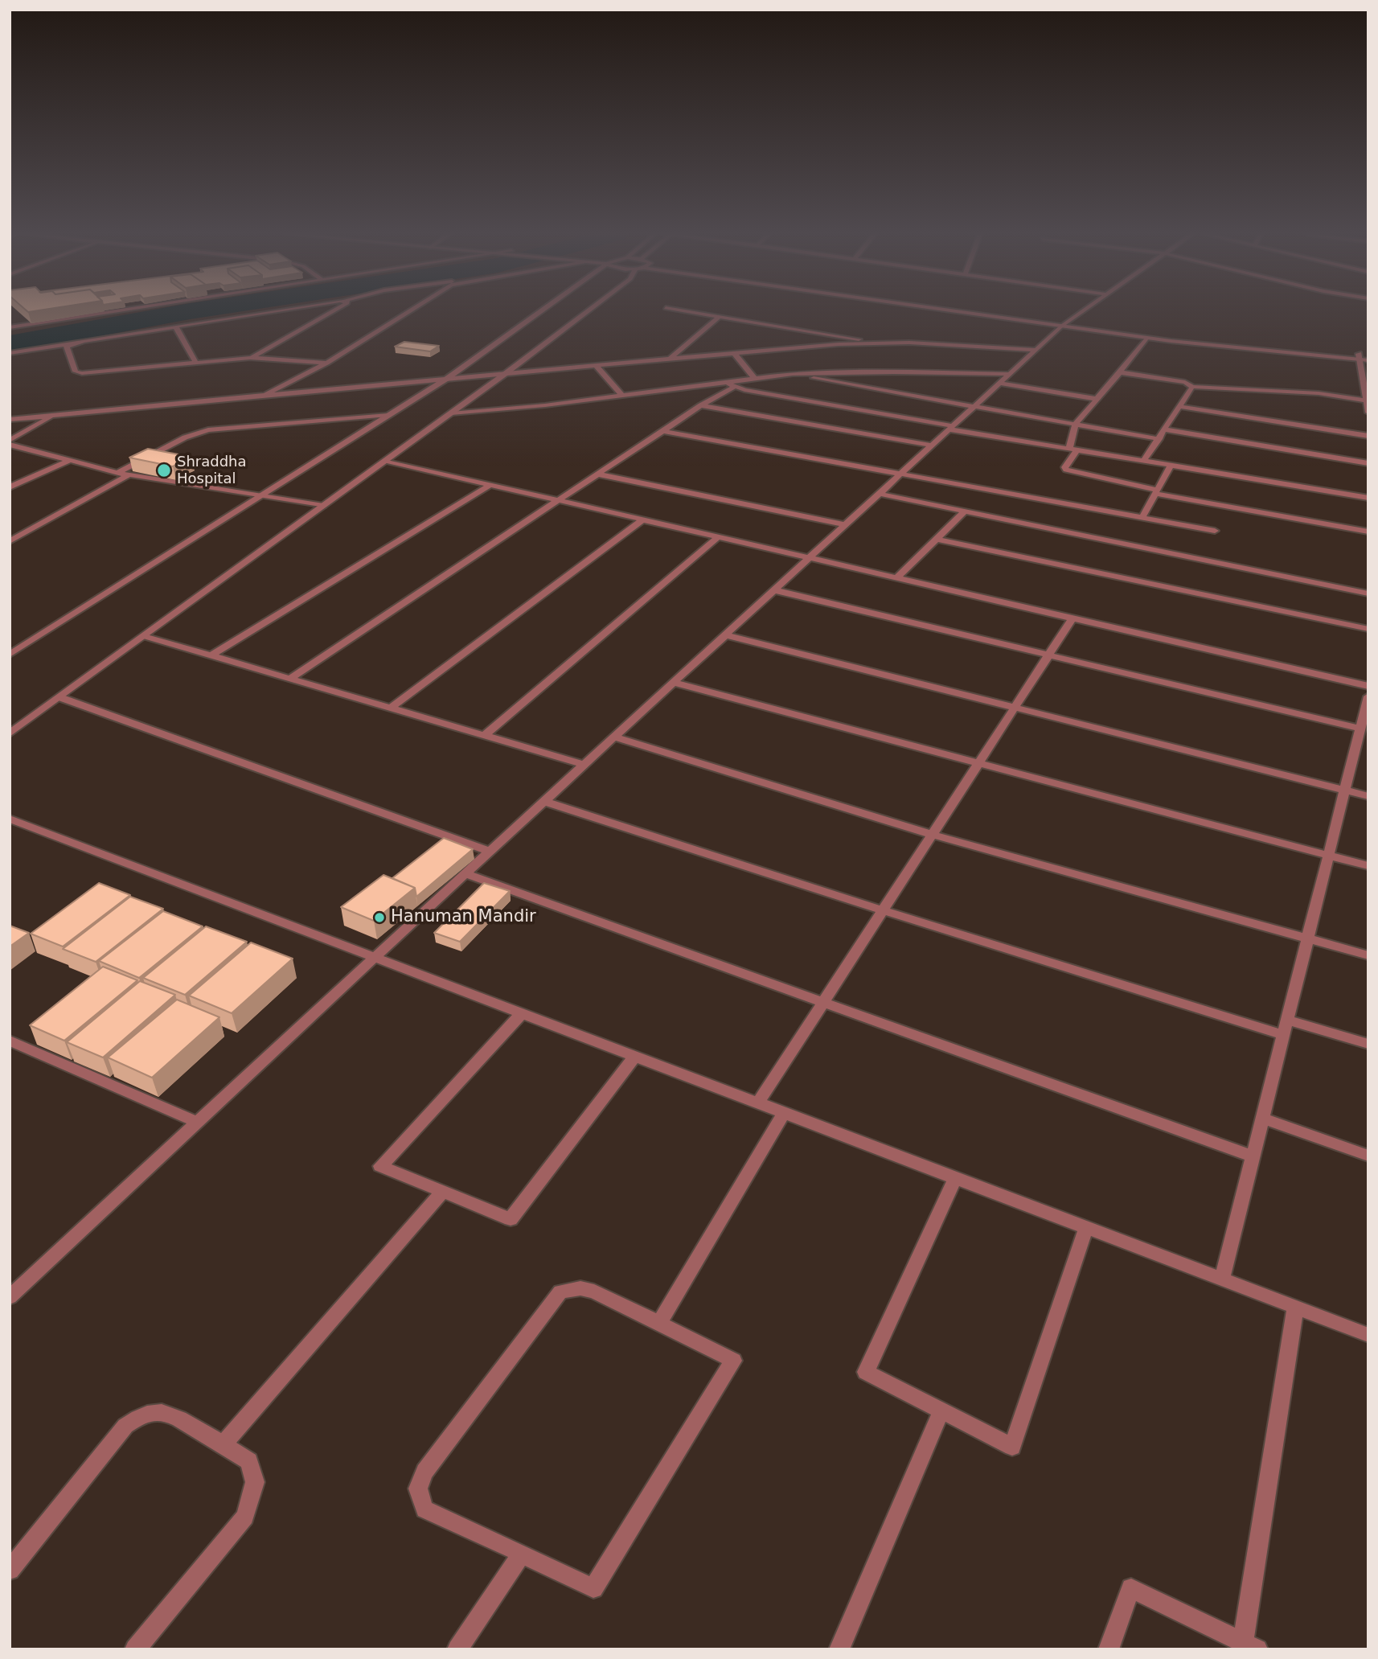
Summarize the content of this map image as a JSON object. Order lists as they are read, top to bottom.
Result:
{
  "places": ["Shraddha Hospital", "Hanuman Mandir"]
}
